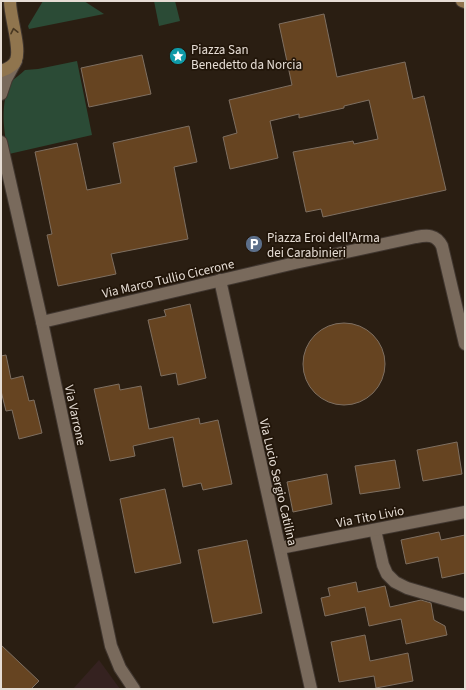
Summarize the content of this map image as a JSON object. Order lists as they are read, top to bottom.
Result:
{
  "streets": {
    "street": [
      "Via Marco Tullio Cicerone",
      "Via Varrone",
      "Via Lucio Sergio Catilina",
      "Via Tito Livio"
    ]
  },
  "crossings": [
    ["Via Marco Tullio Cicerone", "Via Varrone"],
    ["Via Marco Tullio Cicerone", "Via Lucio Sergio Catilina"],
    ["Via Lucio Sergio Catilina", "Via Tito Livio"]
  ],
  "places": {
    "place": ["Piazza San Benedetto da Norcia"],
    "parking": ["Piazza Eroi dell'Arma dei Carabinieri"]
  }
}
